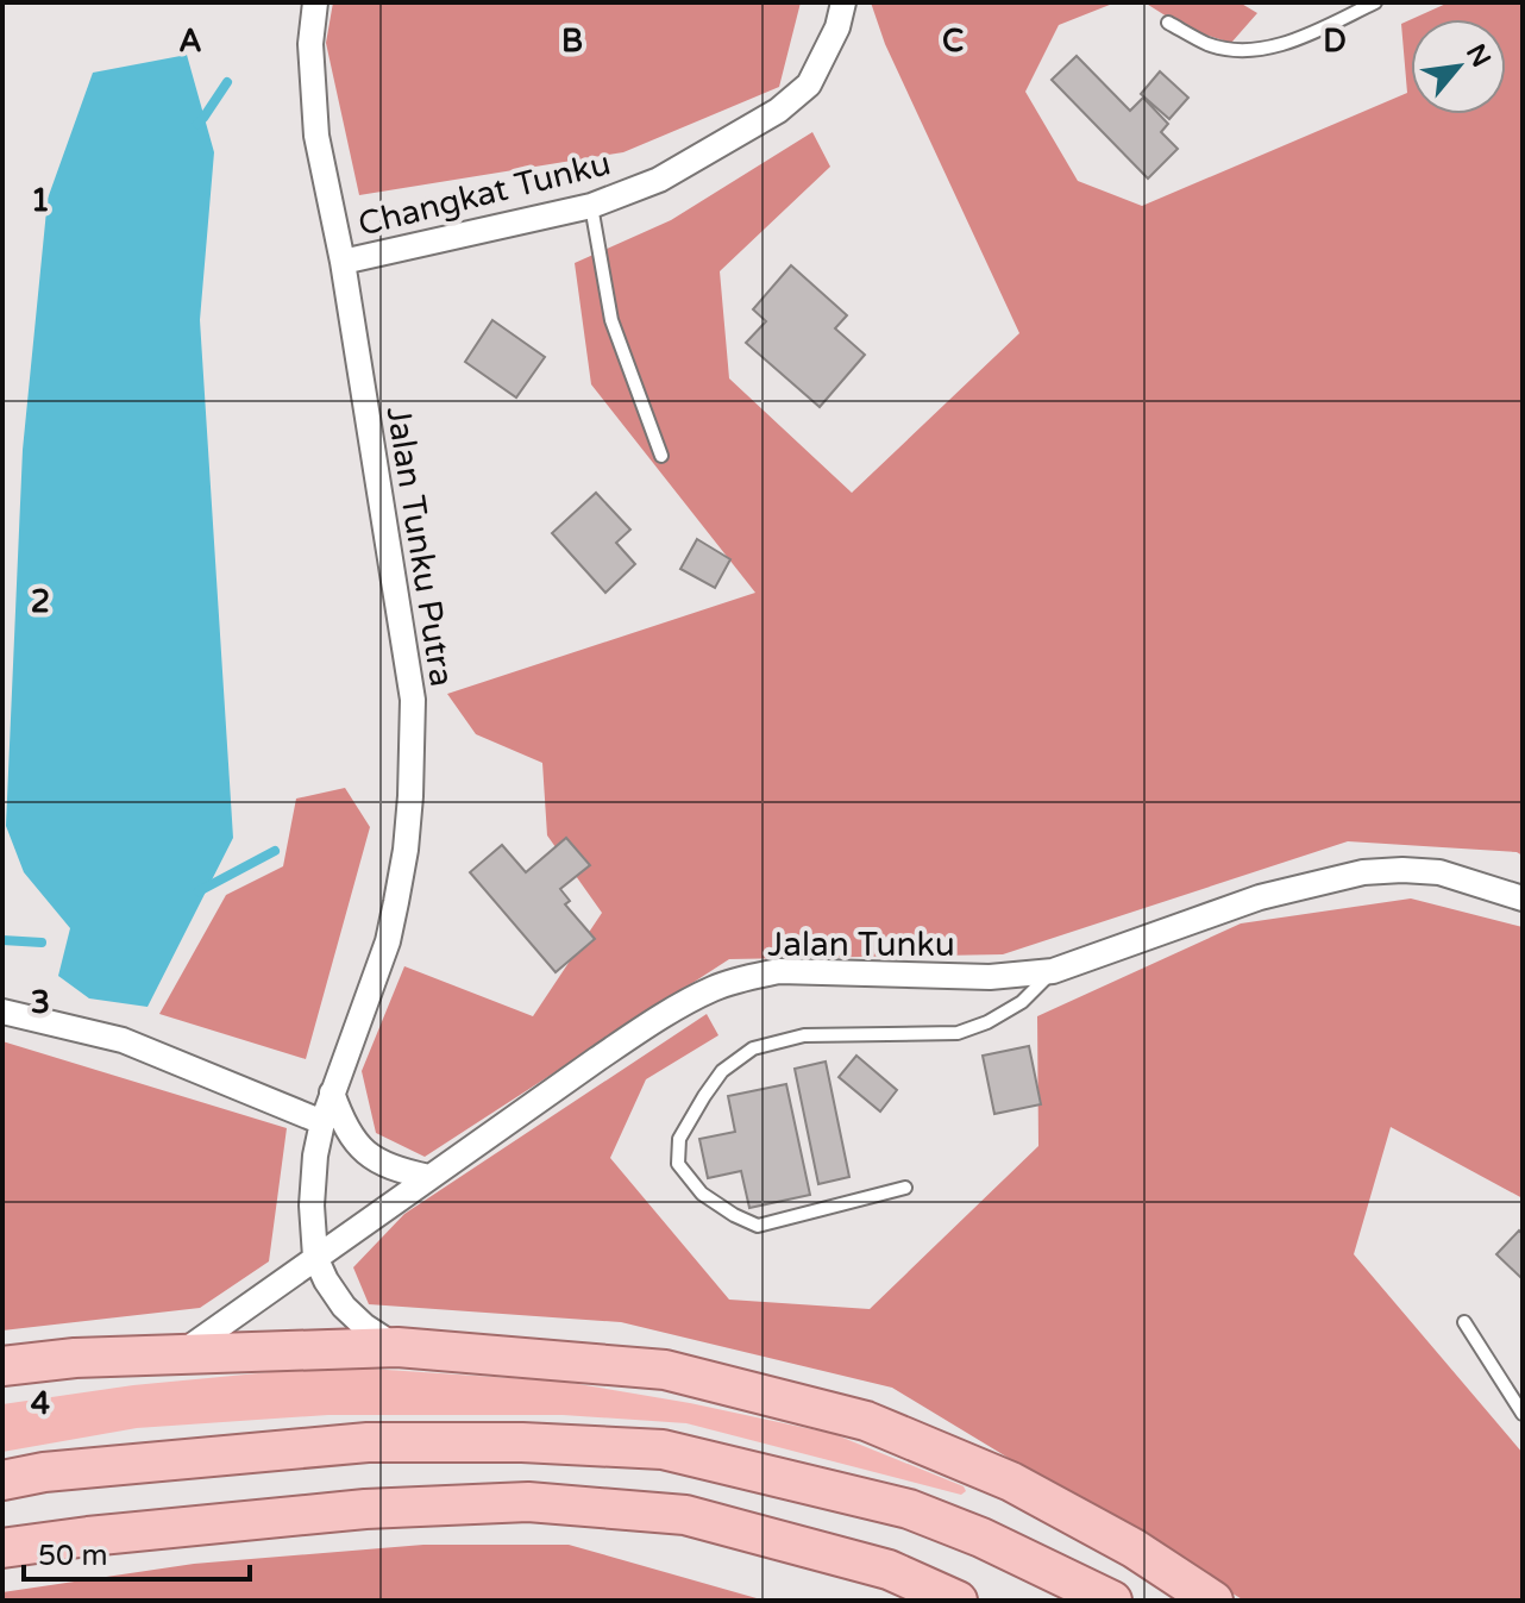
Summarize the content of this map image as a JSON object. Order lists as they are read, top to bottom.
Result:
{
  "streets": {
    "street": ["Changkat Tunku", "Jalan Tunku Putra", "Jalan Tunku"]
  },
  "crossings": [
    ["Changkat Tunku", "Jalan Tunku Putra"],
    ["Jalan Tunku Putra", "Jalan Tunku"]
  ],
  "scale_bar": "50 m",
  "north": "top right",
  "grid": {
    "columns": [
      "A",
      "B",
      "C",
      "D"
    ],
    "rows": [
      "1",
      "2",
      "3",
      "4"
    ]
  }
}
